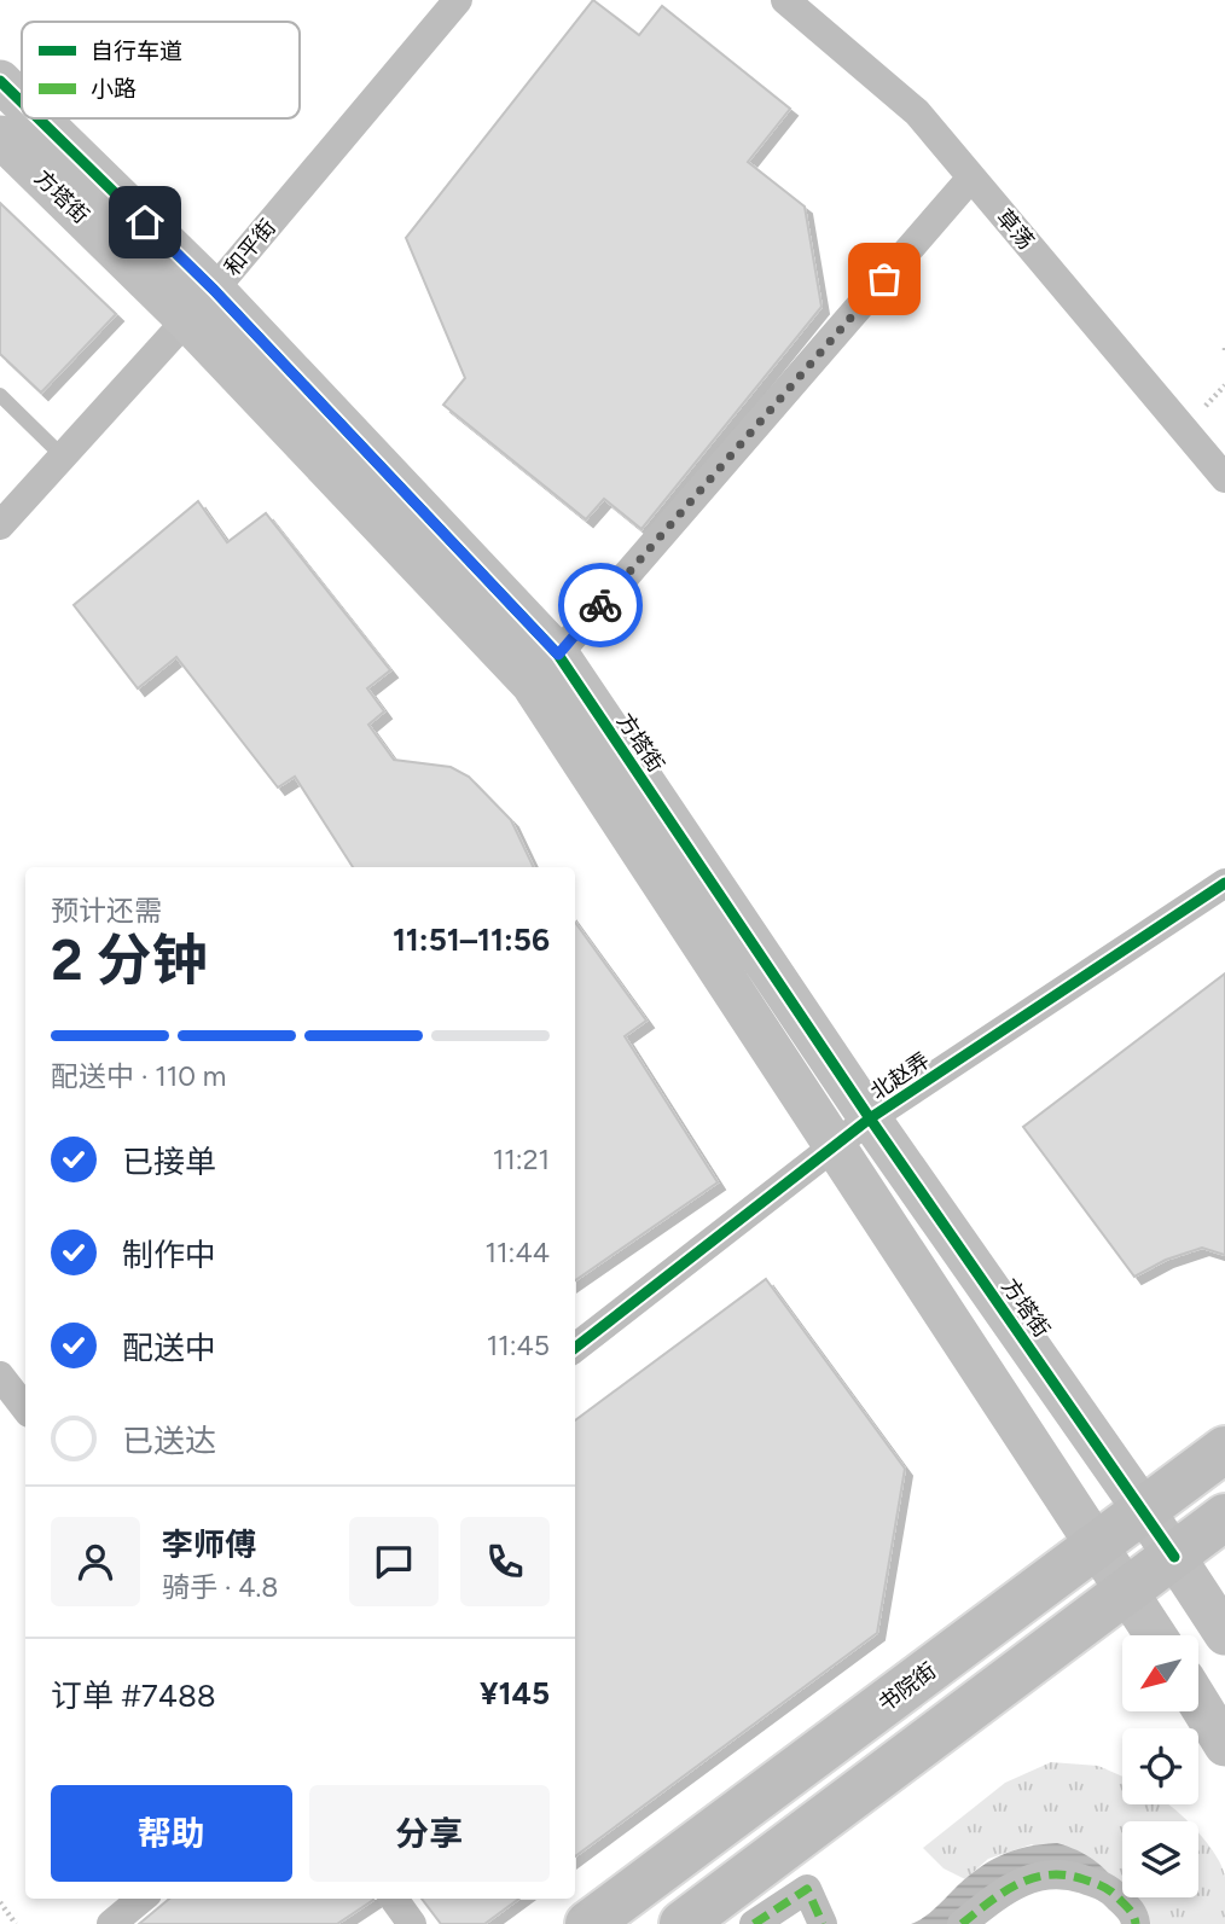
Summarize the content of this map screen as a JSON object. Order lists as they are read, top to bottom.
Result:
{
  "streets": {
    "main road": ["书院街"],
    "street": [
      "方塔街",
      "草荡",
      "和平街",
      "北赵弄"
    ]
  },
  "crossings": [
    ["方塔街", "和平街"],
    ["方塔街", "北赵弄"],
    ["方塔街", "书院街"]
  ],
  "legend": ["自行车道", "小路"],
  "north": "bottom left",
  "page": {
    "heading": ["2 分钟", "预计还需", "11:51–11:56"],
    "panel": [
      "李师傅",
      "骑手 · 4.8",
      "订单 #7488",
      "¥145"
    ],
    "bar": "配送中 · 110 m",
    "list": [
      ["已接单", "11:21"],
      ["制作中", "11:44"],
      ["配送中", "11:45"],
      "已送达"
    ],
    "buttons": ["帮助", "分享"]
  }
}
